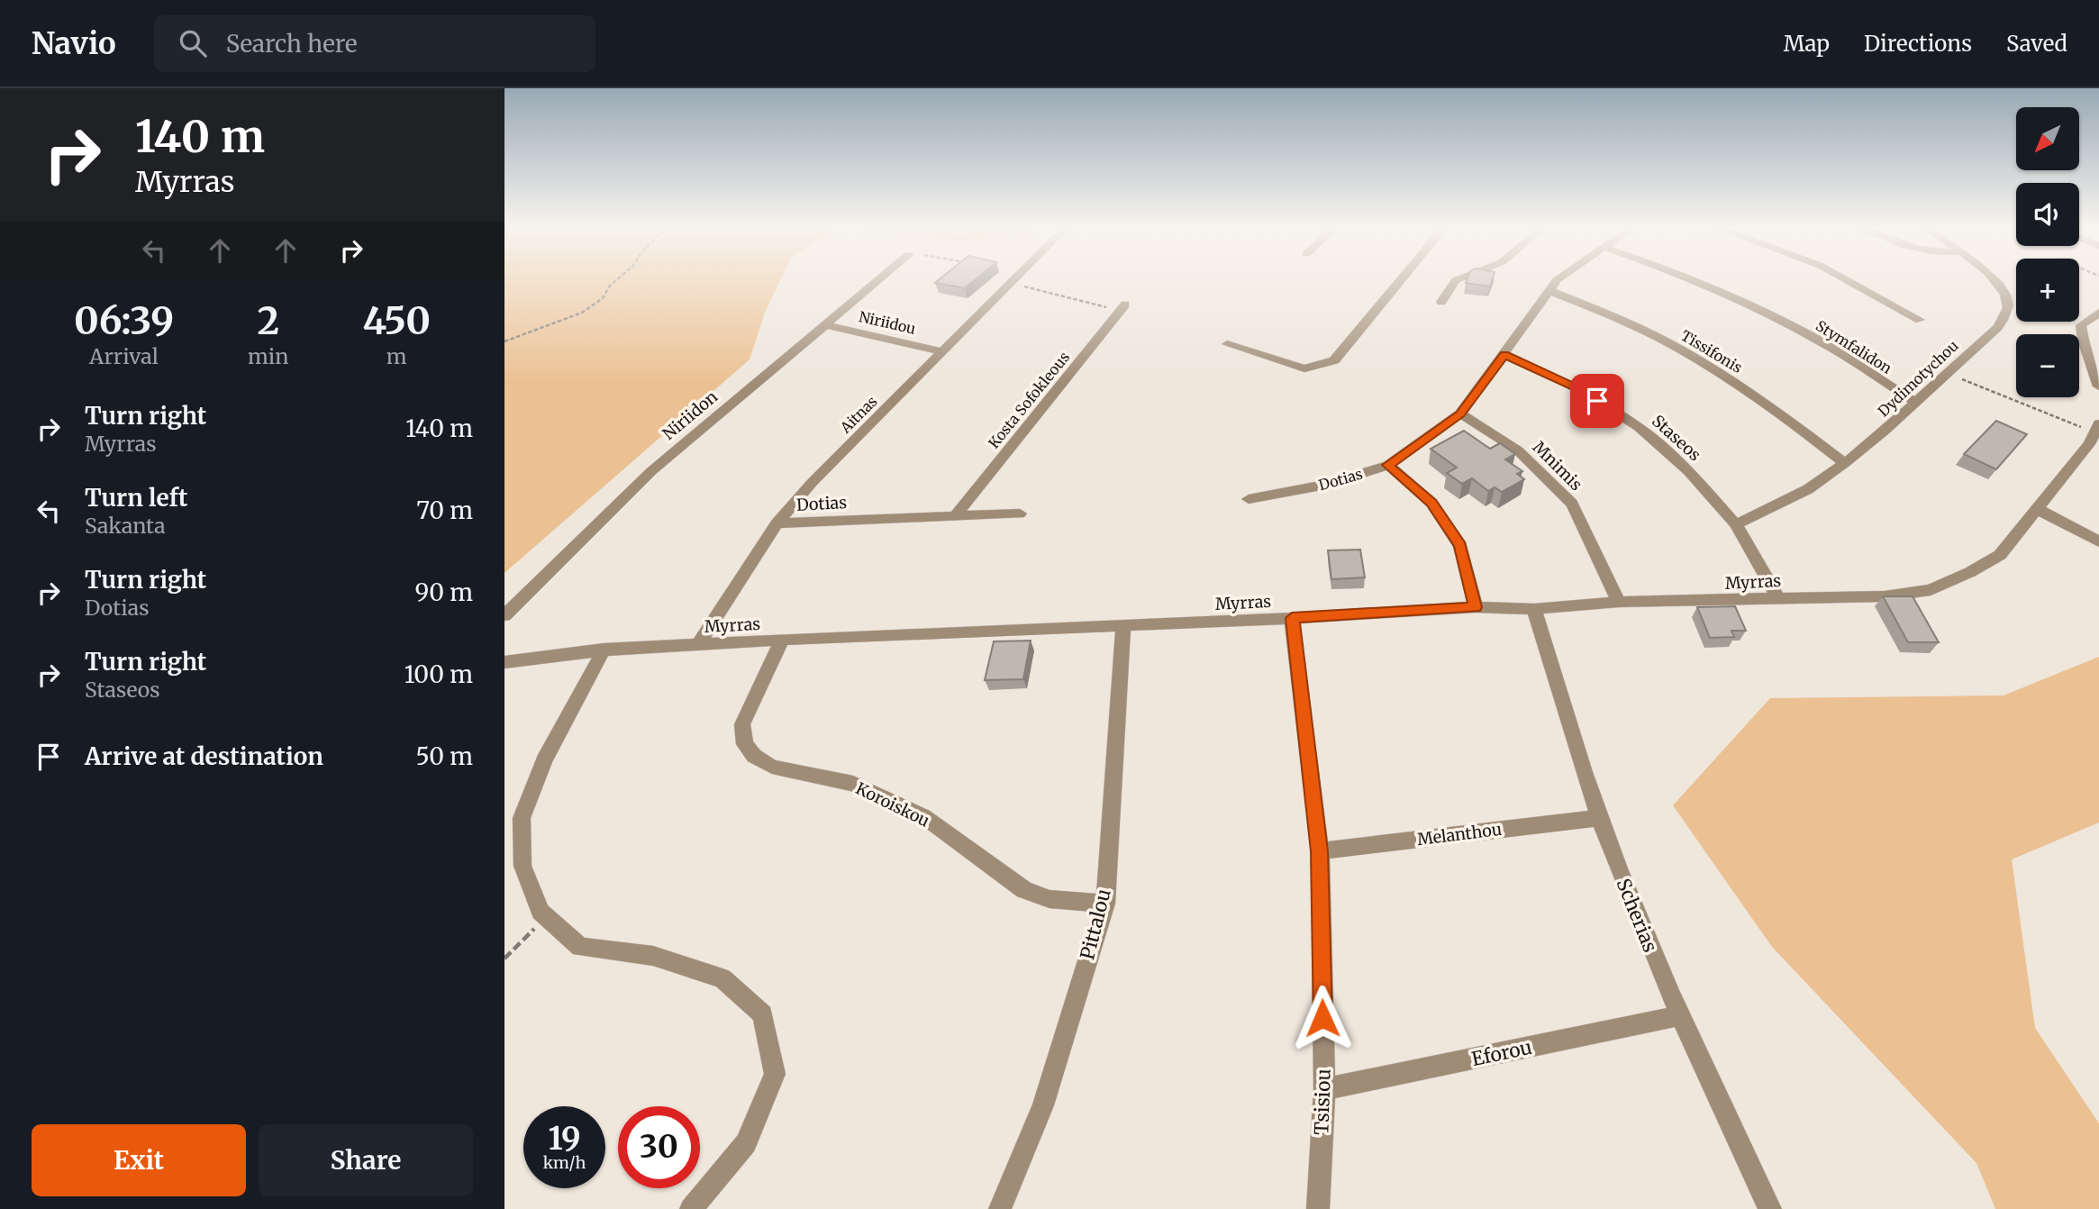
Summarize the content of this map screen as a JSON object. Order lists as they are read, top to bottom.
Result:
{
  "streets": {
    "street": [
      "Niriidou",
      "Stymfalidon",
      "Tissifonis",
      "Dydimotychou",
      "Kosta Sofokleous",
      "Aitnas",
      "Niriidon",
      "Staseos",
      "Mnimis",
      "Dotias",
      "Myrras",
      "Koroiskou",
      "Melanthou",
      "Scherias",
      "Pittalou",
      "Eforou",
      "Tsisiou"
    ]
  },
  "crossings": [
    ["Niriidou", "Aitnas"],
    ["Niriidou", "Niriidon"],
    ["Stymfalidon", "Dydimotychou"],
    ["Tissifonis", "Dydimotychou"],
    ["Tissifonis", "Dotias"],
    ["Dydimotychou", "Staseos"],
    ["Kosta Sofokleous", "Dotias"],
    ["Aitnas", "Dotias"],
    ["Aitnas", "Myrras"],
    ["Staseos", "Dotias"],
    ["Staseos", "Myrras"],
    ["Mnimis", "Dotias"],
    ["Mnimis", "Myrras"],
    ["Myrras", "Koroiskou"],
    ["Myrras", "Scherias"],
    ["Myrras", "Pittalou"],
    ["Myrras", "Tsisiou"],
    ["Koroiskou", "Pittalou"],
    ["Melanthou", "Scherias"],
    ["Melanthou", "Tsisiou"],
    ["Scherias", "Eforou"],
    ["Eforou", "Tsisiou"]
  ],
  "north": "bottom left",
  "page": {
    "header": "Navio",
    "search": "Search here",
    "nav": ["Map", "Directions", "Saved"],
    "turn": ["140 m", "Myrras"],
    "map_buttons": ["+", "−"],
    "eta": [
      "06:39",
      "Arrival",
      "2",
      "min",
      "450",
      "m"
    ],
    "list": [
      {
        "name": "Turn right",
        "note": "Myrras",
        "value": "140 m"
      },
      {
        "name": "Turn left",
        "note": "Sakanta",
        "value": "70 m"
      },
      {
        "name": "Turn right",
        "note": "Dotias",
        "value": "90 m"
      },
      {
        "name": "Turn right",
        "note": "Staseos",
        "value": "100 m"
      },
      {
        "name": "Arrive at destination",
        "value": "50 m"
      }
    ],
    "speed": "19 km/h",
    "limit": "30",
    "buttons": ["Exit", "Share"]
  }
}
